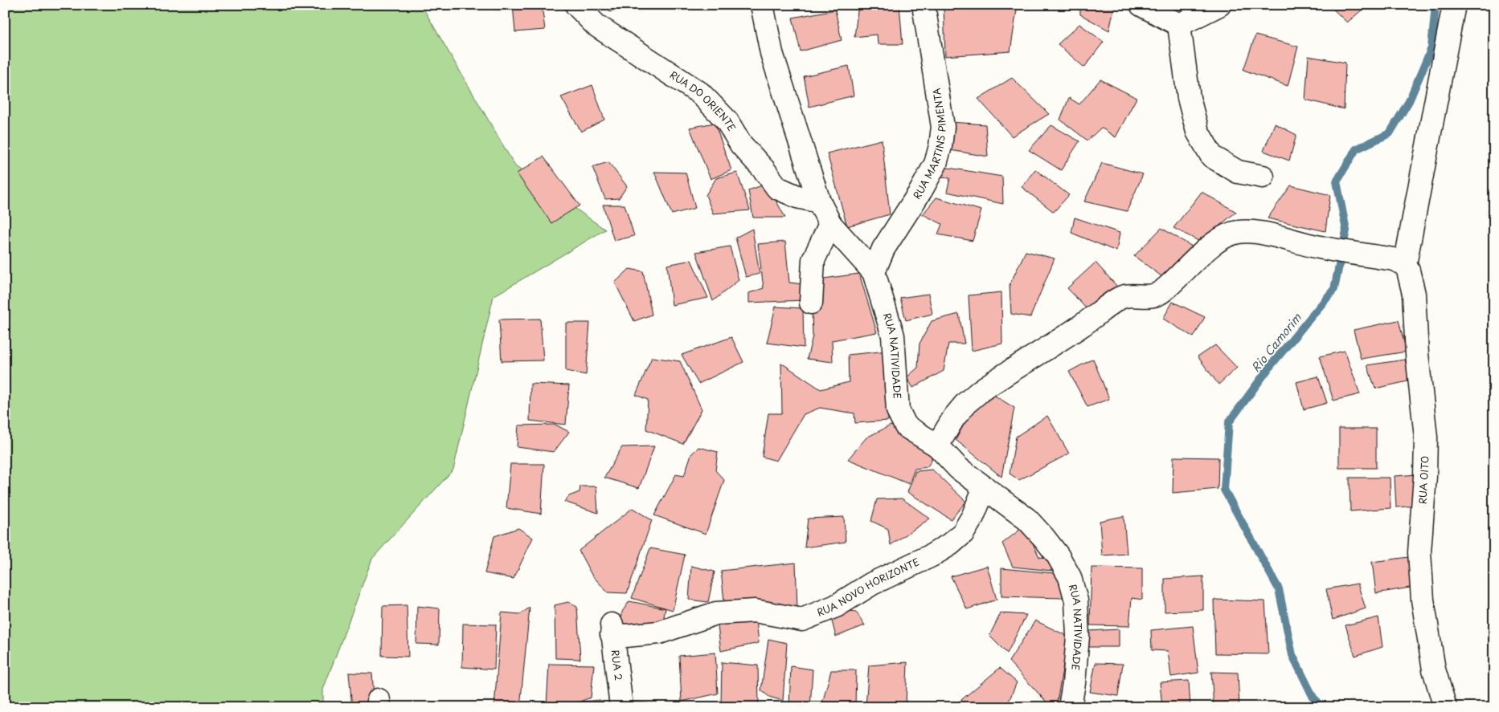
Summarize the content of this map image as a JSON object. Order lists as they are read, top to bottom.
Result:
{
  "streets": {
    "street": [
      "RUA DO ORIENTE",
      "RUA MARTINS PIMENTA",
      "RUA NATIVIDADE",
      "RUA OITO",
      "RUA NOVO HORIZONTE",
      "RUA 2"
    ]
  },
  "crossings": [
    ["RUA DO ORIENTE", "RUA NATIVIDADE"],
    ["RUA MARTINS PIMENTA", "RUA NATIVIDADE"],
    ["RUA NATIVIDADE", "RUA NOVO HORIZONTE"],
    ["RUA NOVO HORIZONTE", "RUA 2"]
  ],
  "water": ["Rio Camorim"]
}
